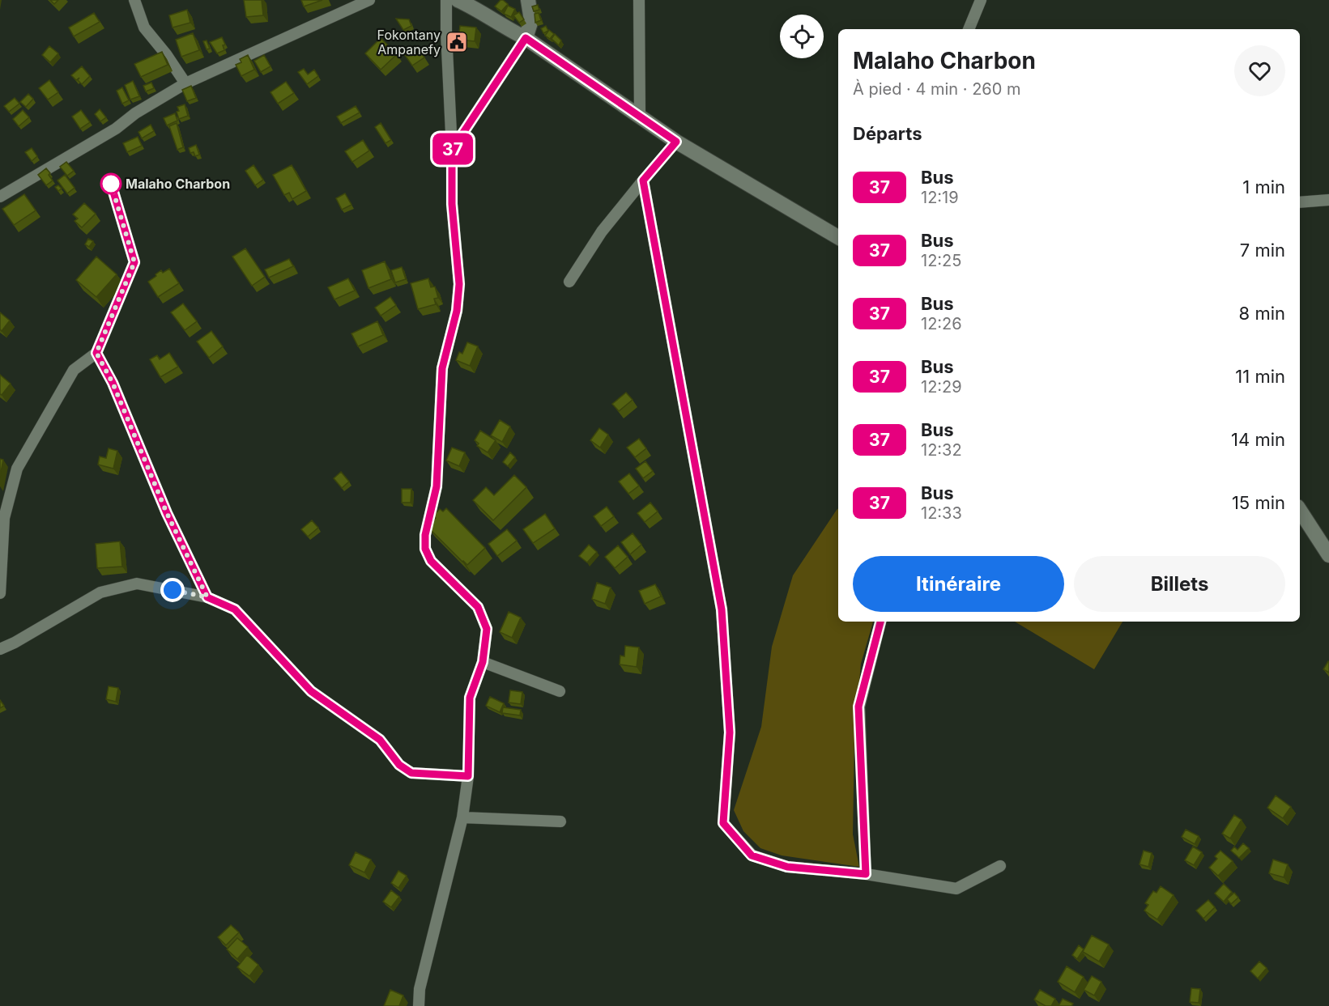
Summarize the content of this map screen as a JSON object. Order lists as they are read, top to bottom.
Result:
{
  "places": {
    "public building": ["Fokontany Ampanefy"],
    "other": ["Malaho Charbon"]
  },
  "lines": ["bus line 37"],
  "page": {
    "on_map": "37",
    "heading": [
      ["Malaho Charbon", "À pied · 4 min · 260 m"],
      "Départs"
    ],
    "list": [
      {
        "mark": "37",
        "name": "Bus",
        "note": "12:19",
        "value": "1 min"
      },
      {
        "mark": "37",
        "name": "Bus",
        "note": "12:25",
        "value": "7 min"
      },
      {
        "mark": "37",
        "name": "Bus",
        "note": "12:26",
        "value": "8 min"
      },
      {
        "mark": "37",
        "name": "Bus",
        "note": "12:29",
        "value": "11 min"
      },
      {
        "mark": "37",
        "name": "Bus",
        "note": "12:32",
        "value": "14 min"
      },
      {
        "mark": "37",
        "name": "Bus",
        "note": "12:33",
        "value": "15 min"
      }
    ],
    "buttons": ["Itinéraire", "Billets"]
  }
}
